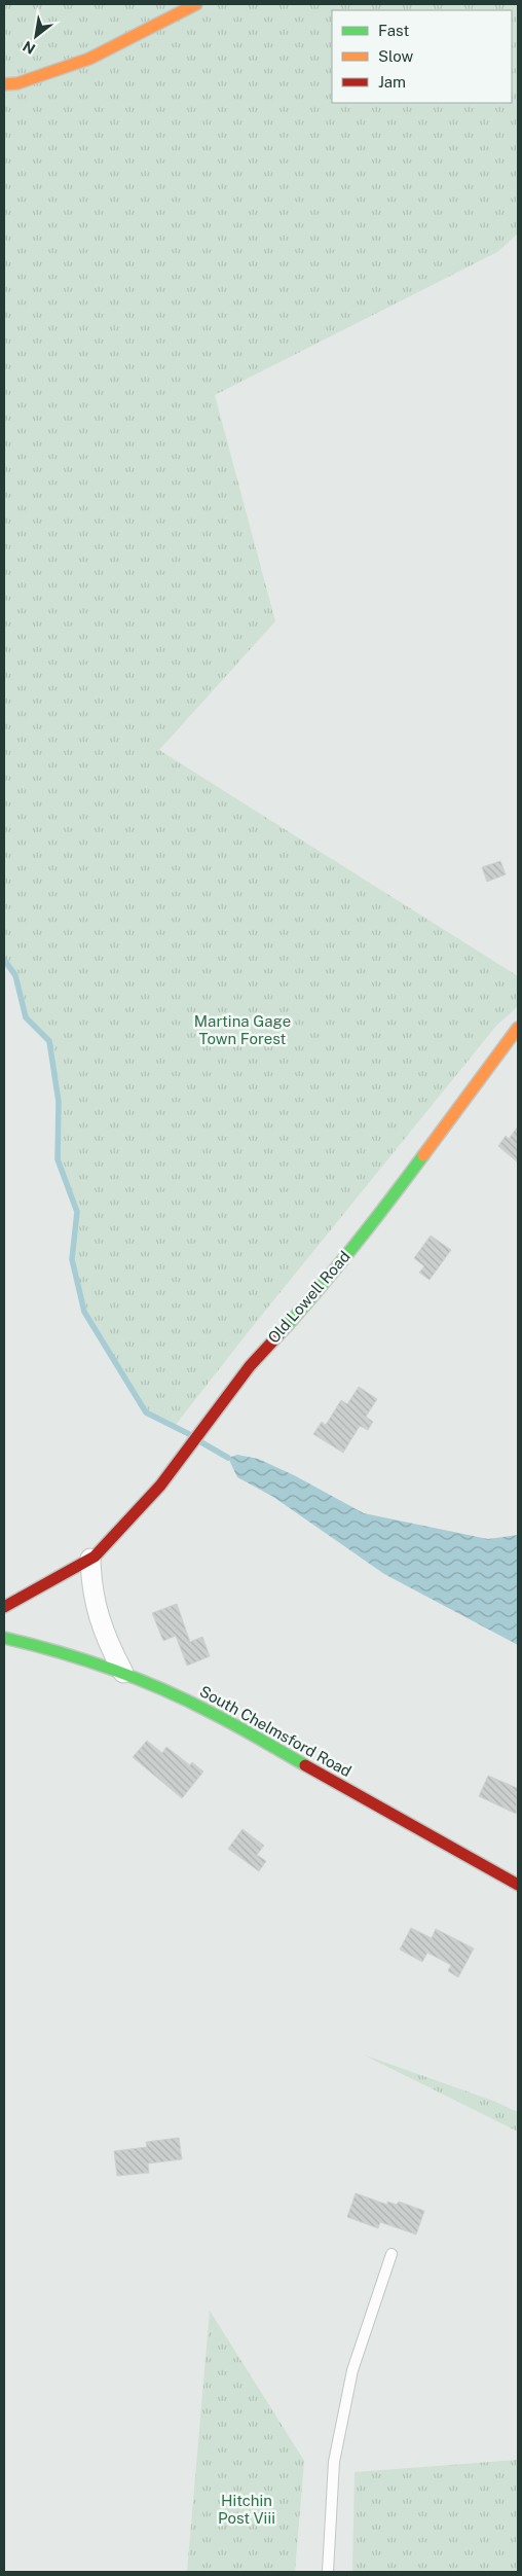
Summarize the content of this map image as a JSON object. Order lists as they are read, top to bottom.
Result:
{
  "streets": {
    "street": ["Old Lowell Road", "South Chelmsford Road"]
  },
  "parks": ["Martina Gage Town Forest", "Hitchin Post Viii"],
  "legend": ["Fast", "Slow", "Jam"],
  "north": "bottom left"
}
